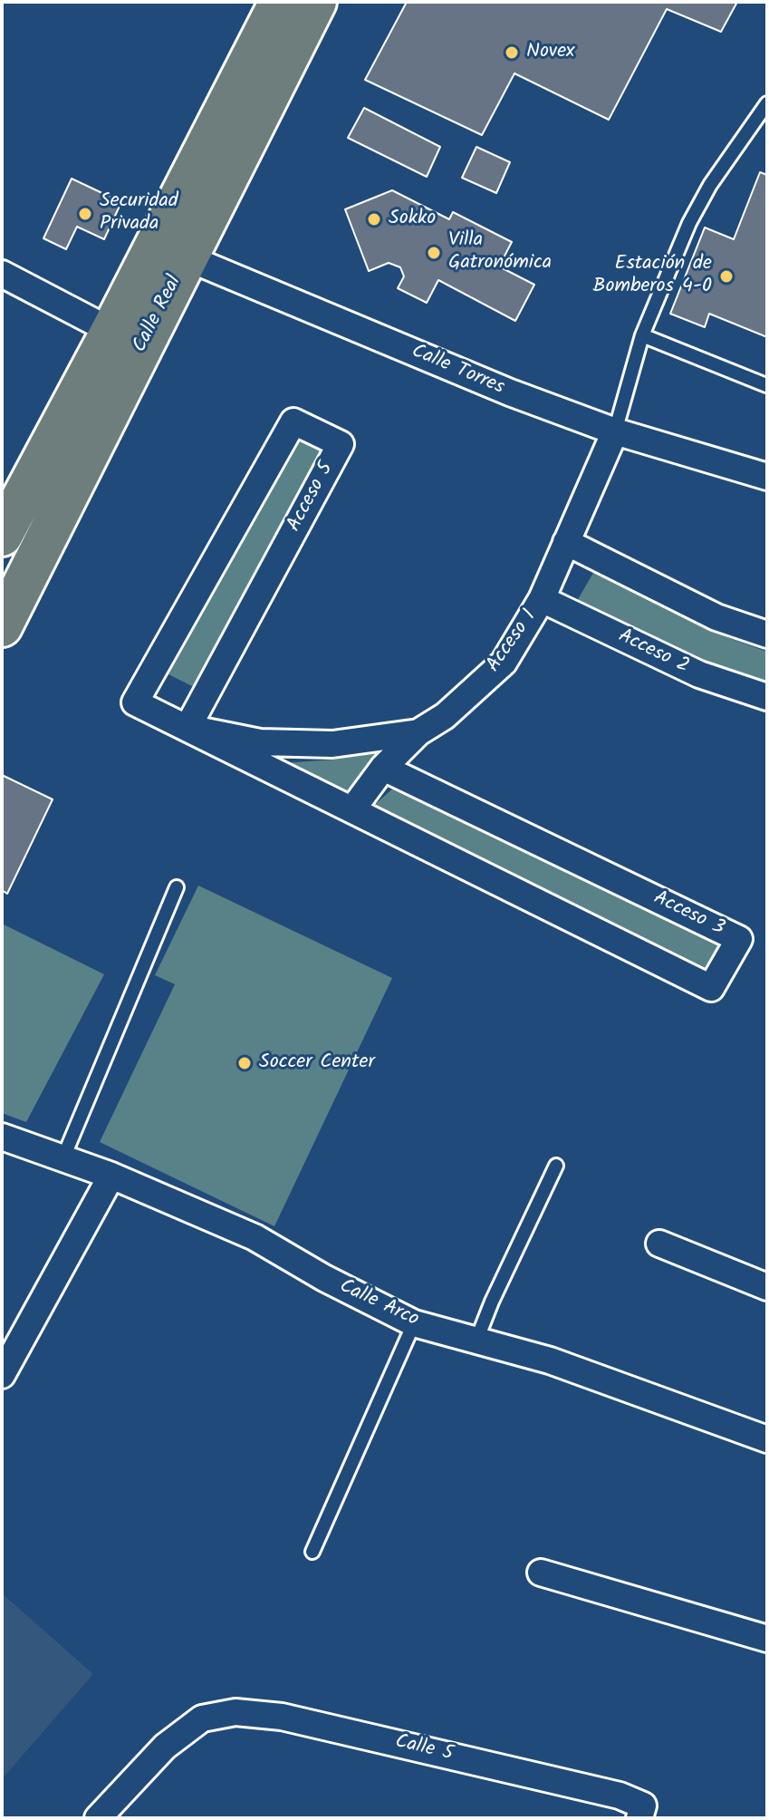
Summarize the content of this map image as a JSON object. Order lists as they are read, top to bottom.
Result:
{
  "streets": {
    "main road": ["Calle Real"],
    "street": [
      "Calle Torres",
      "Acceso 5",
      "Acceso 1",
      "Acceso 2",
      "Acceso 3",
      "Calle Arco",
      "Calle 5"
    ]
  },
  "crossings": [
    ["Calle Real", "Calle Torres"],
    ["Calle Torres", "Acceso 1"],
    ["Acceso 1", "Acceso 2"],
    ["Acceso 1", "Acceso 3"]
  ],
  "places": [
    "Novex",
    "Securidad Privada",
    "Sokko",
    "Villa Gatronómica",
    "Estación de Bomberos 4-0",
    "Soccer Center"
  ]
}
